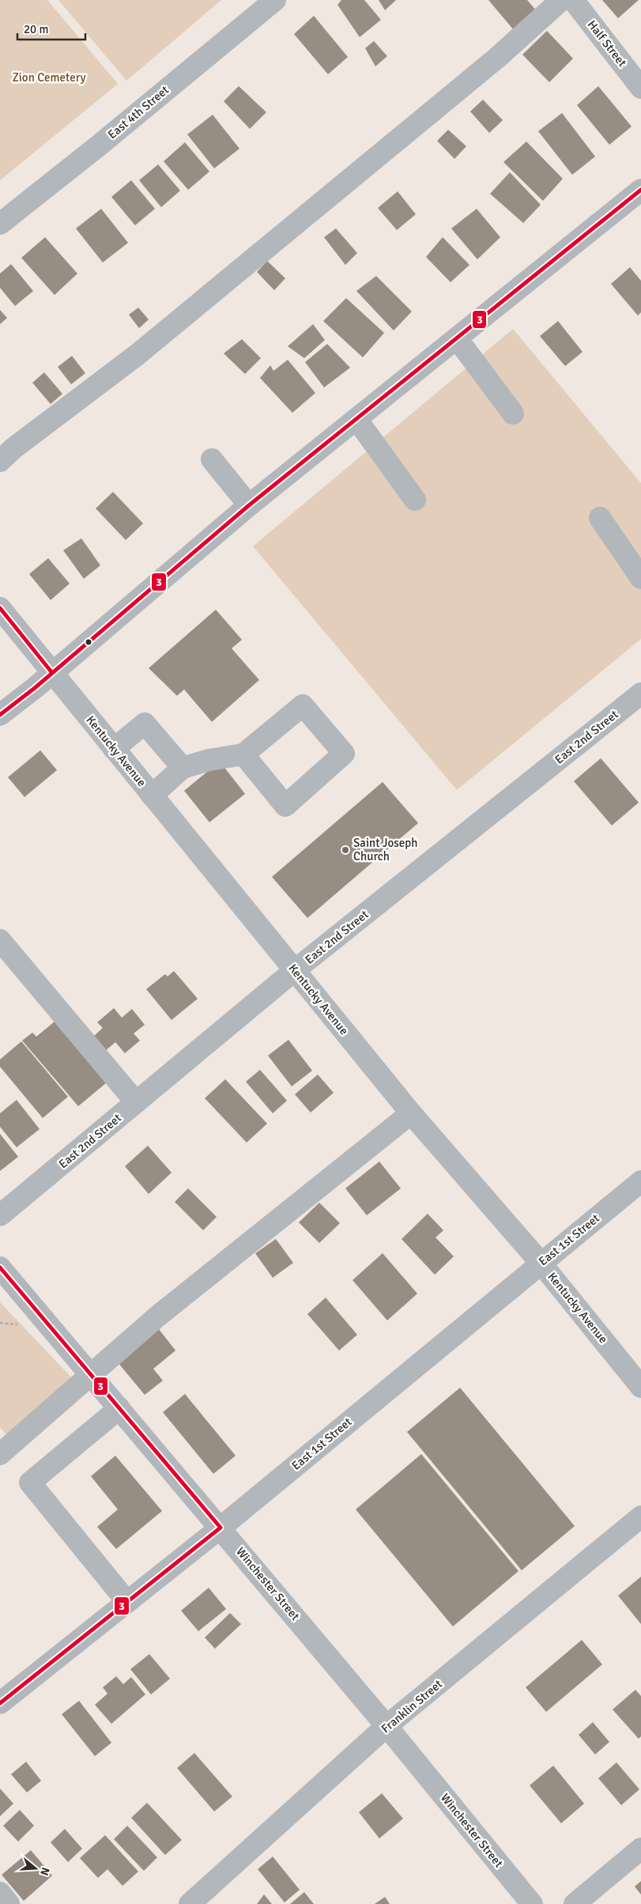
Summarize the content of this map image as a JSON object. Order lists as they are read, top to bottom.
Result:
{
  "streets": {
    "street": [
      "Half Street",
      "East 4th Street",
      "East 2nd Street",
      "Kentucky Avenue",
      "East 1st Street",
      "Winchester Street",
      "Franklin Street"
    ]
  },
  "crossings": [
    ["East 2nd Street", "Kentucky Avenue"],
    ["Kentucky Avenue", "East 1st Street"],
    ["East 1st Street", "Winchester Street"],
    ["Winchester Street", "Franklin Street"]
  ],
  "parks": ["Zion Cemetery"],
  "places": ["Saint Joseph Church"],
  "lines": ["transit line 3"],
  "scale_bar": "20 m",
  "north": "right"
}
